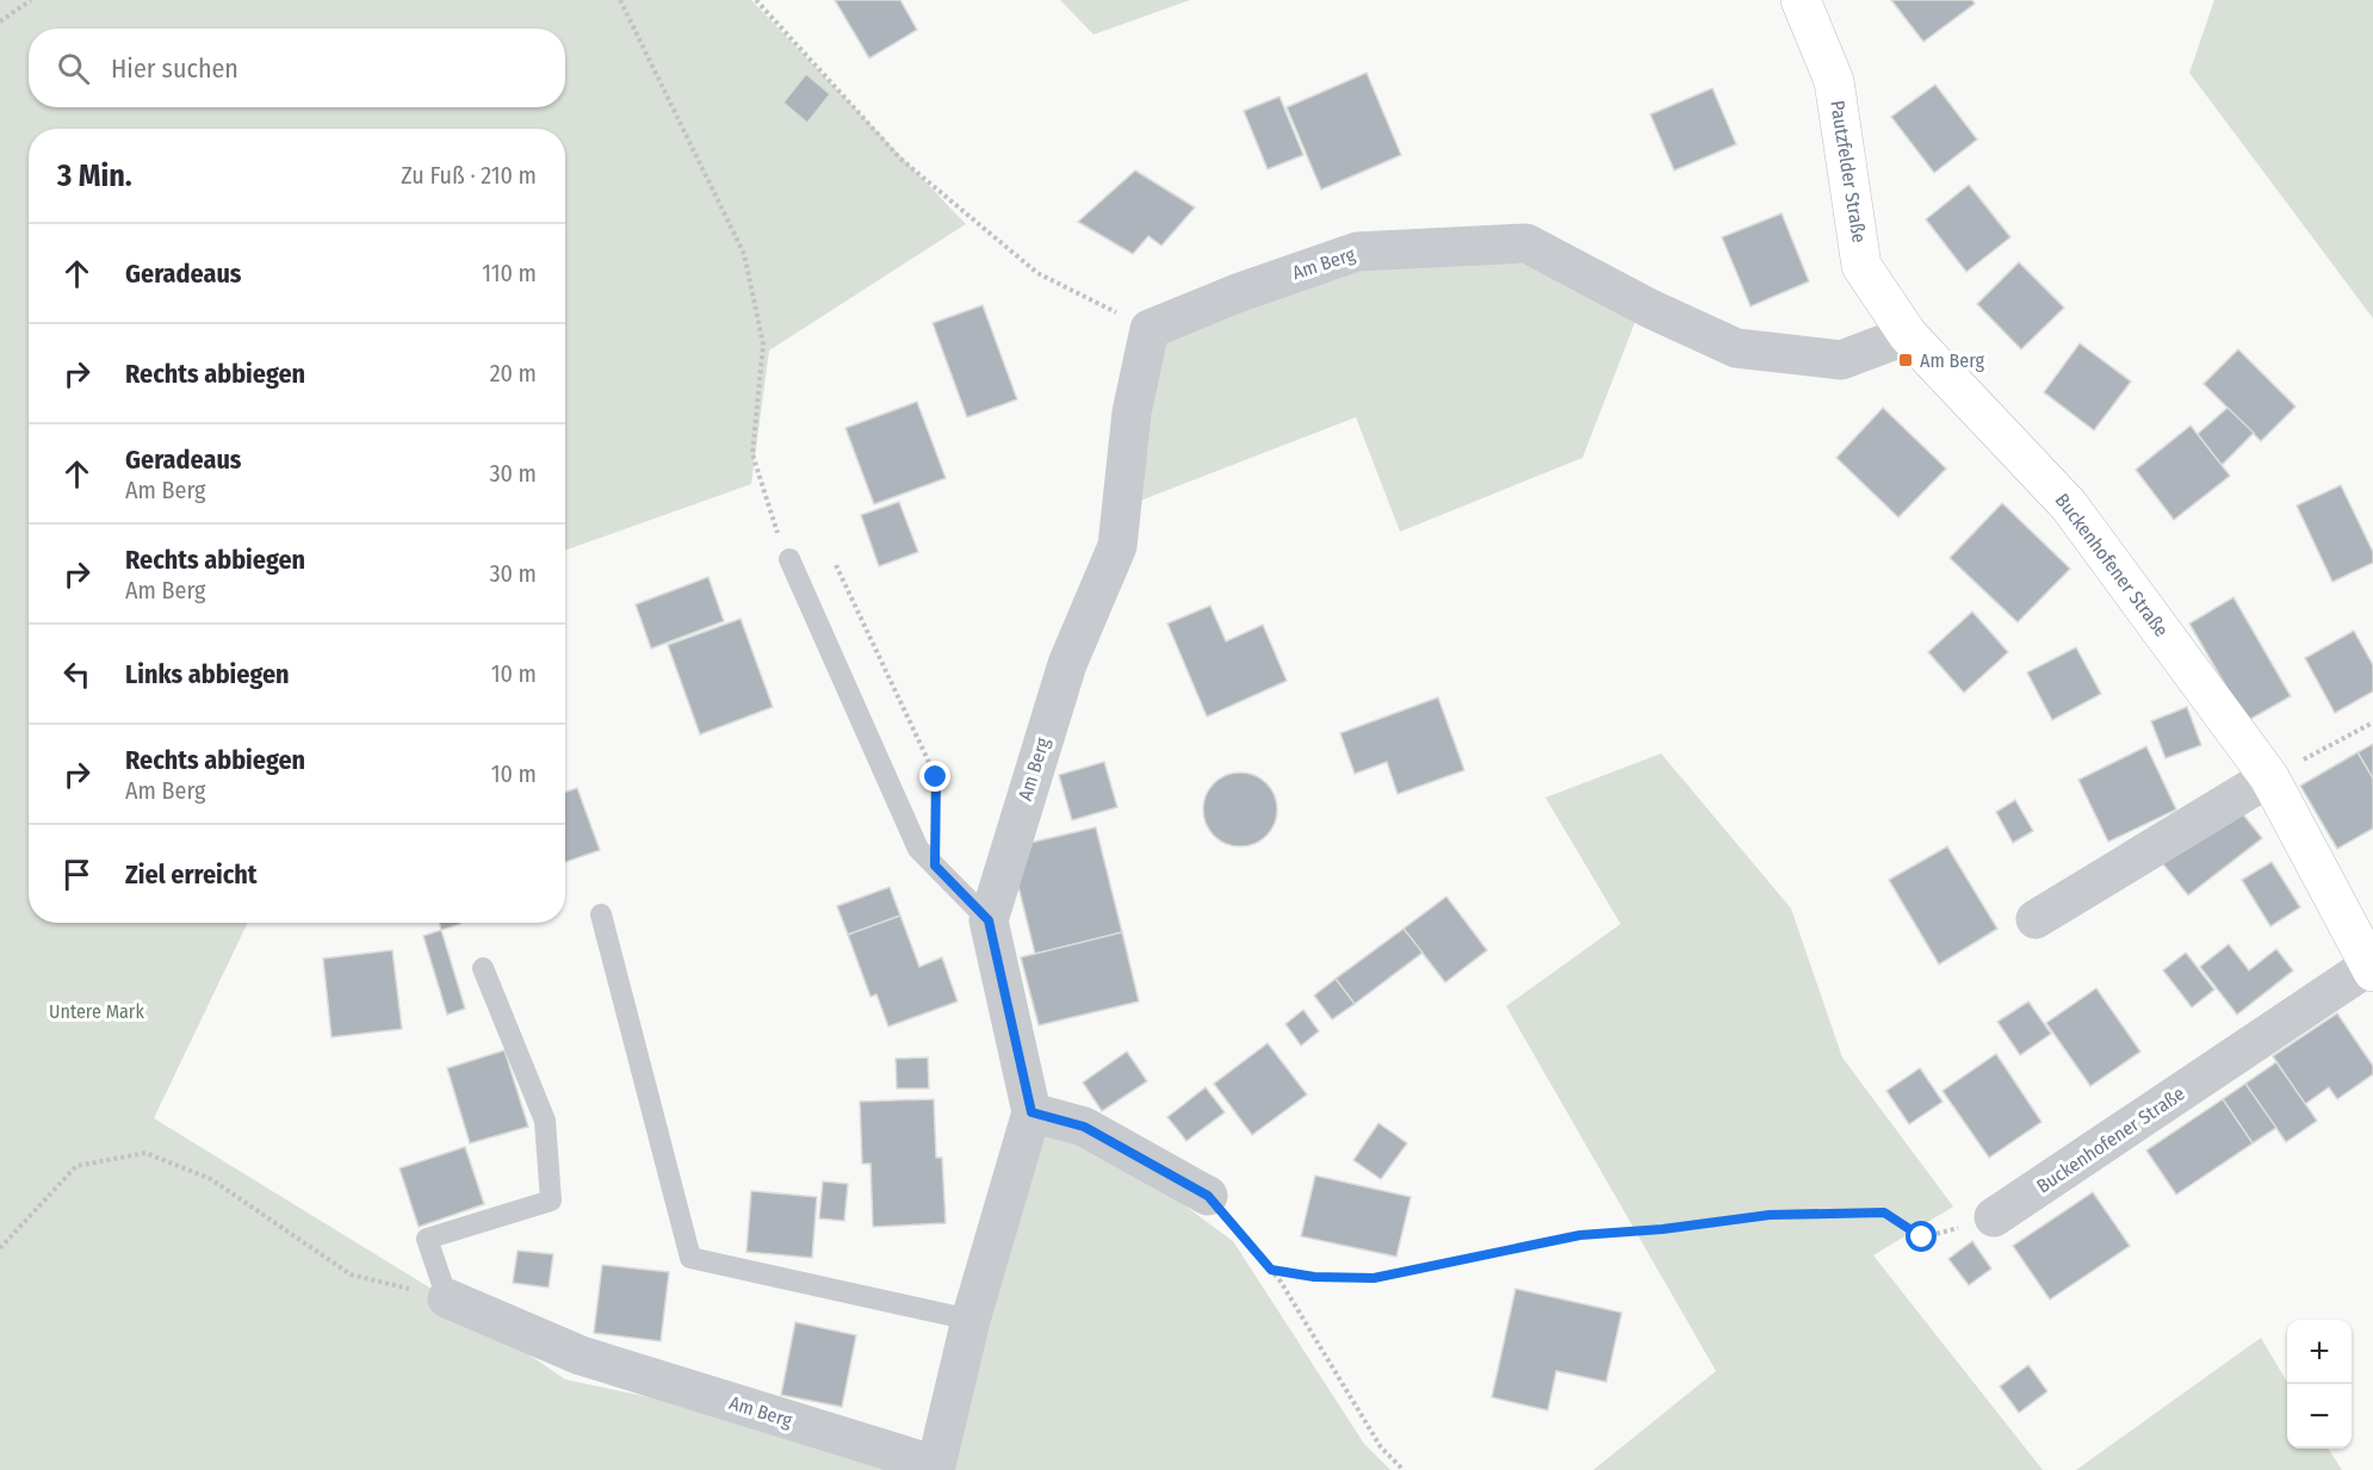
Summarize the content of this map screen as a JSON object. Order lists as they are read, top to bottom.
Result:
{
  "streets": {
    "street": ["Pautzfelder Straße", "Am Berg", "Buckenhofener Straße"]
  },
  "crossings": [
    ["Pautzfelder Straße", "Am Berg"],
    ["Pautzfelder Straße", "Buckenhofener Straße"],
    ["Am Berg", "Buckenhofener Straße"]
  ],
  "parks": ["Untere Mark"],
  "places": {
    "transit": ["Am Berg"]
  },
  "page": {
    "search": "Hier suchen",
    "heading": ["3 Min.", "Zu Fuß · 210 m"],
    "list": [
      ["Geradeaus", "110 m"],
      ["Rechts abbiegen", "20 m"],
      ["Geradeaus", "Am Berg", "30 m"],
      ["Rechts abbiegen", "Am Berg", "30 m"],
      ["Links abbiegen", "10 m"],
      ["Rechts abbiegen", "Am Berg", "10 m"],
      "Ziel erreicht"
    ],
    "map_buttons": ["+", "−"]
  }
}
